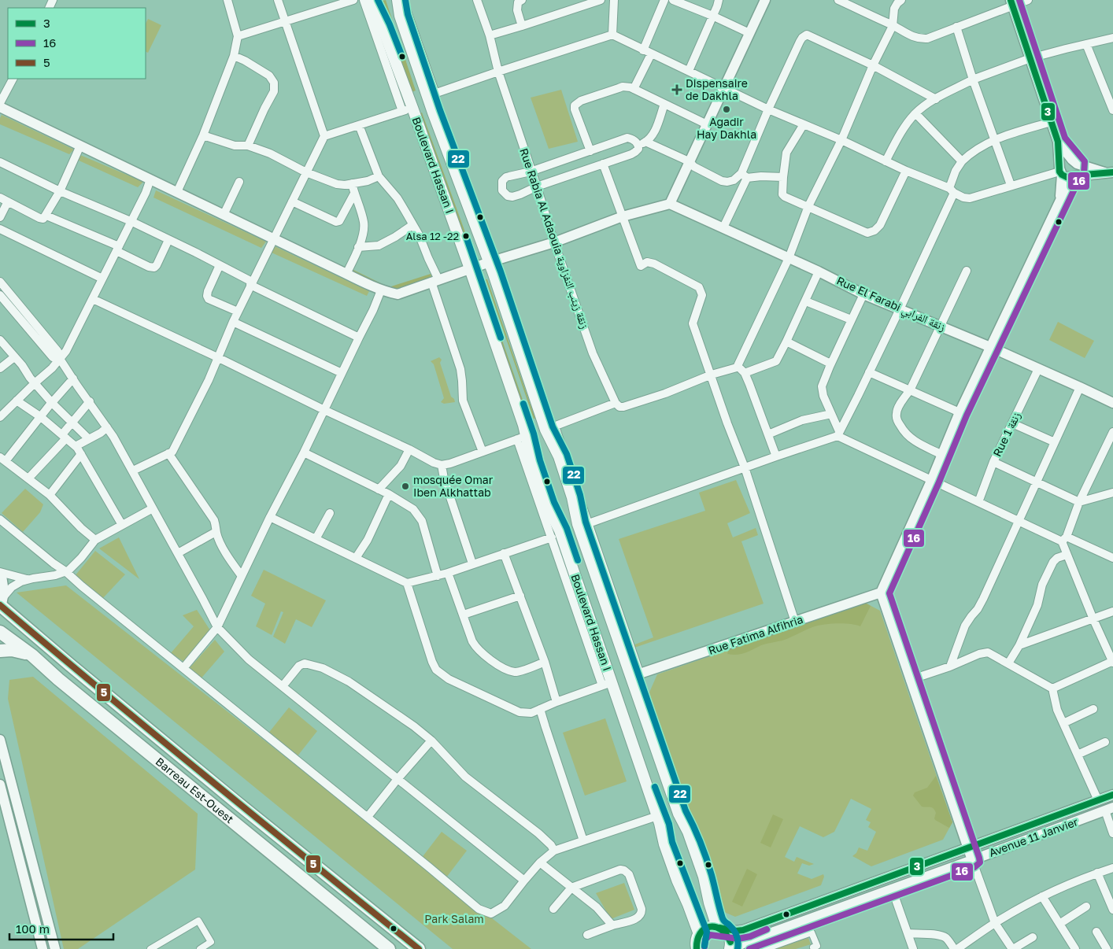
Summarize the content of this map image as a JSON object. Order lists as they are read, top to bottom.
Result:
{
  "streets": {
    "main road": ["Boulevard Hassan I", "Barreau Est-Ouest"],
    "street": [
      "Rue Rabia Al Adaouia زنقة زينب النفزاوية",
      "Rue El Farabi زنقة الفرابي",
      "Rue 1 زنقة",
      "Rue Fatima Alfihria",
      "Avenue 11 Janvier"
    ]
  },
  "crossings": [
    ["Boulevard Hassan I", "Rue Fatima Alfihria"],
    ["Boulevard Hassan I", "Avenue 11 Janvier"],
    ["Rue El Farabi زنقة الفرابي", "Rue 1 زنقة"]
  ],
  "parks": ["Park Salam"],
  "places": {
    "health": ["Dispensaire de Dakhla"],
    "other": ["Agadir Hay Dakhla", "Alsa 12 -22", "mosquée Omar Iben Alkhattab"]
  },
  "lines": [
    "transit line 3",
    "transit line 16",
    "transit line 22",
    "transit line 5"
  ],
  "legend": ["3", "16", "5"],
  "scale_bar": "100 m"
}
